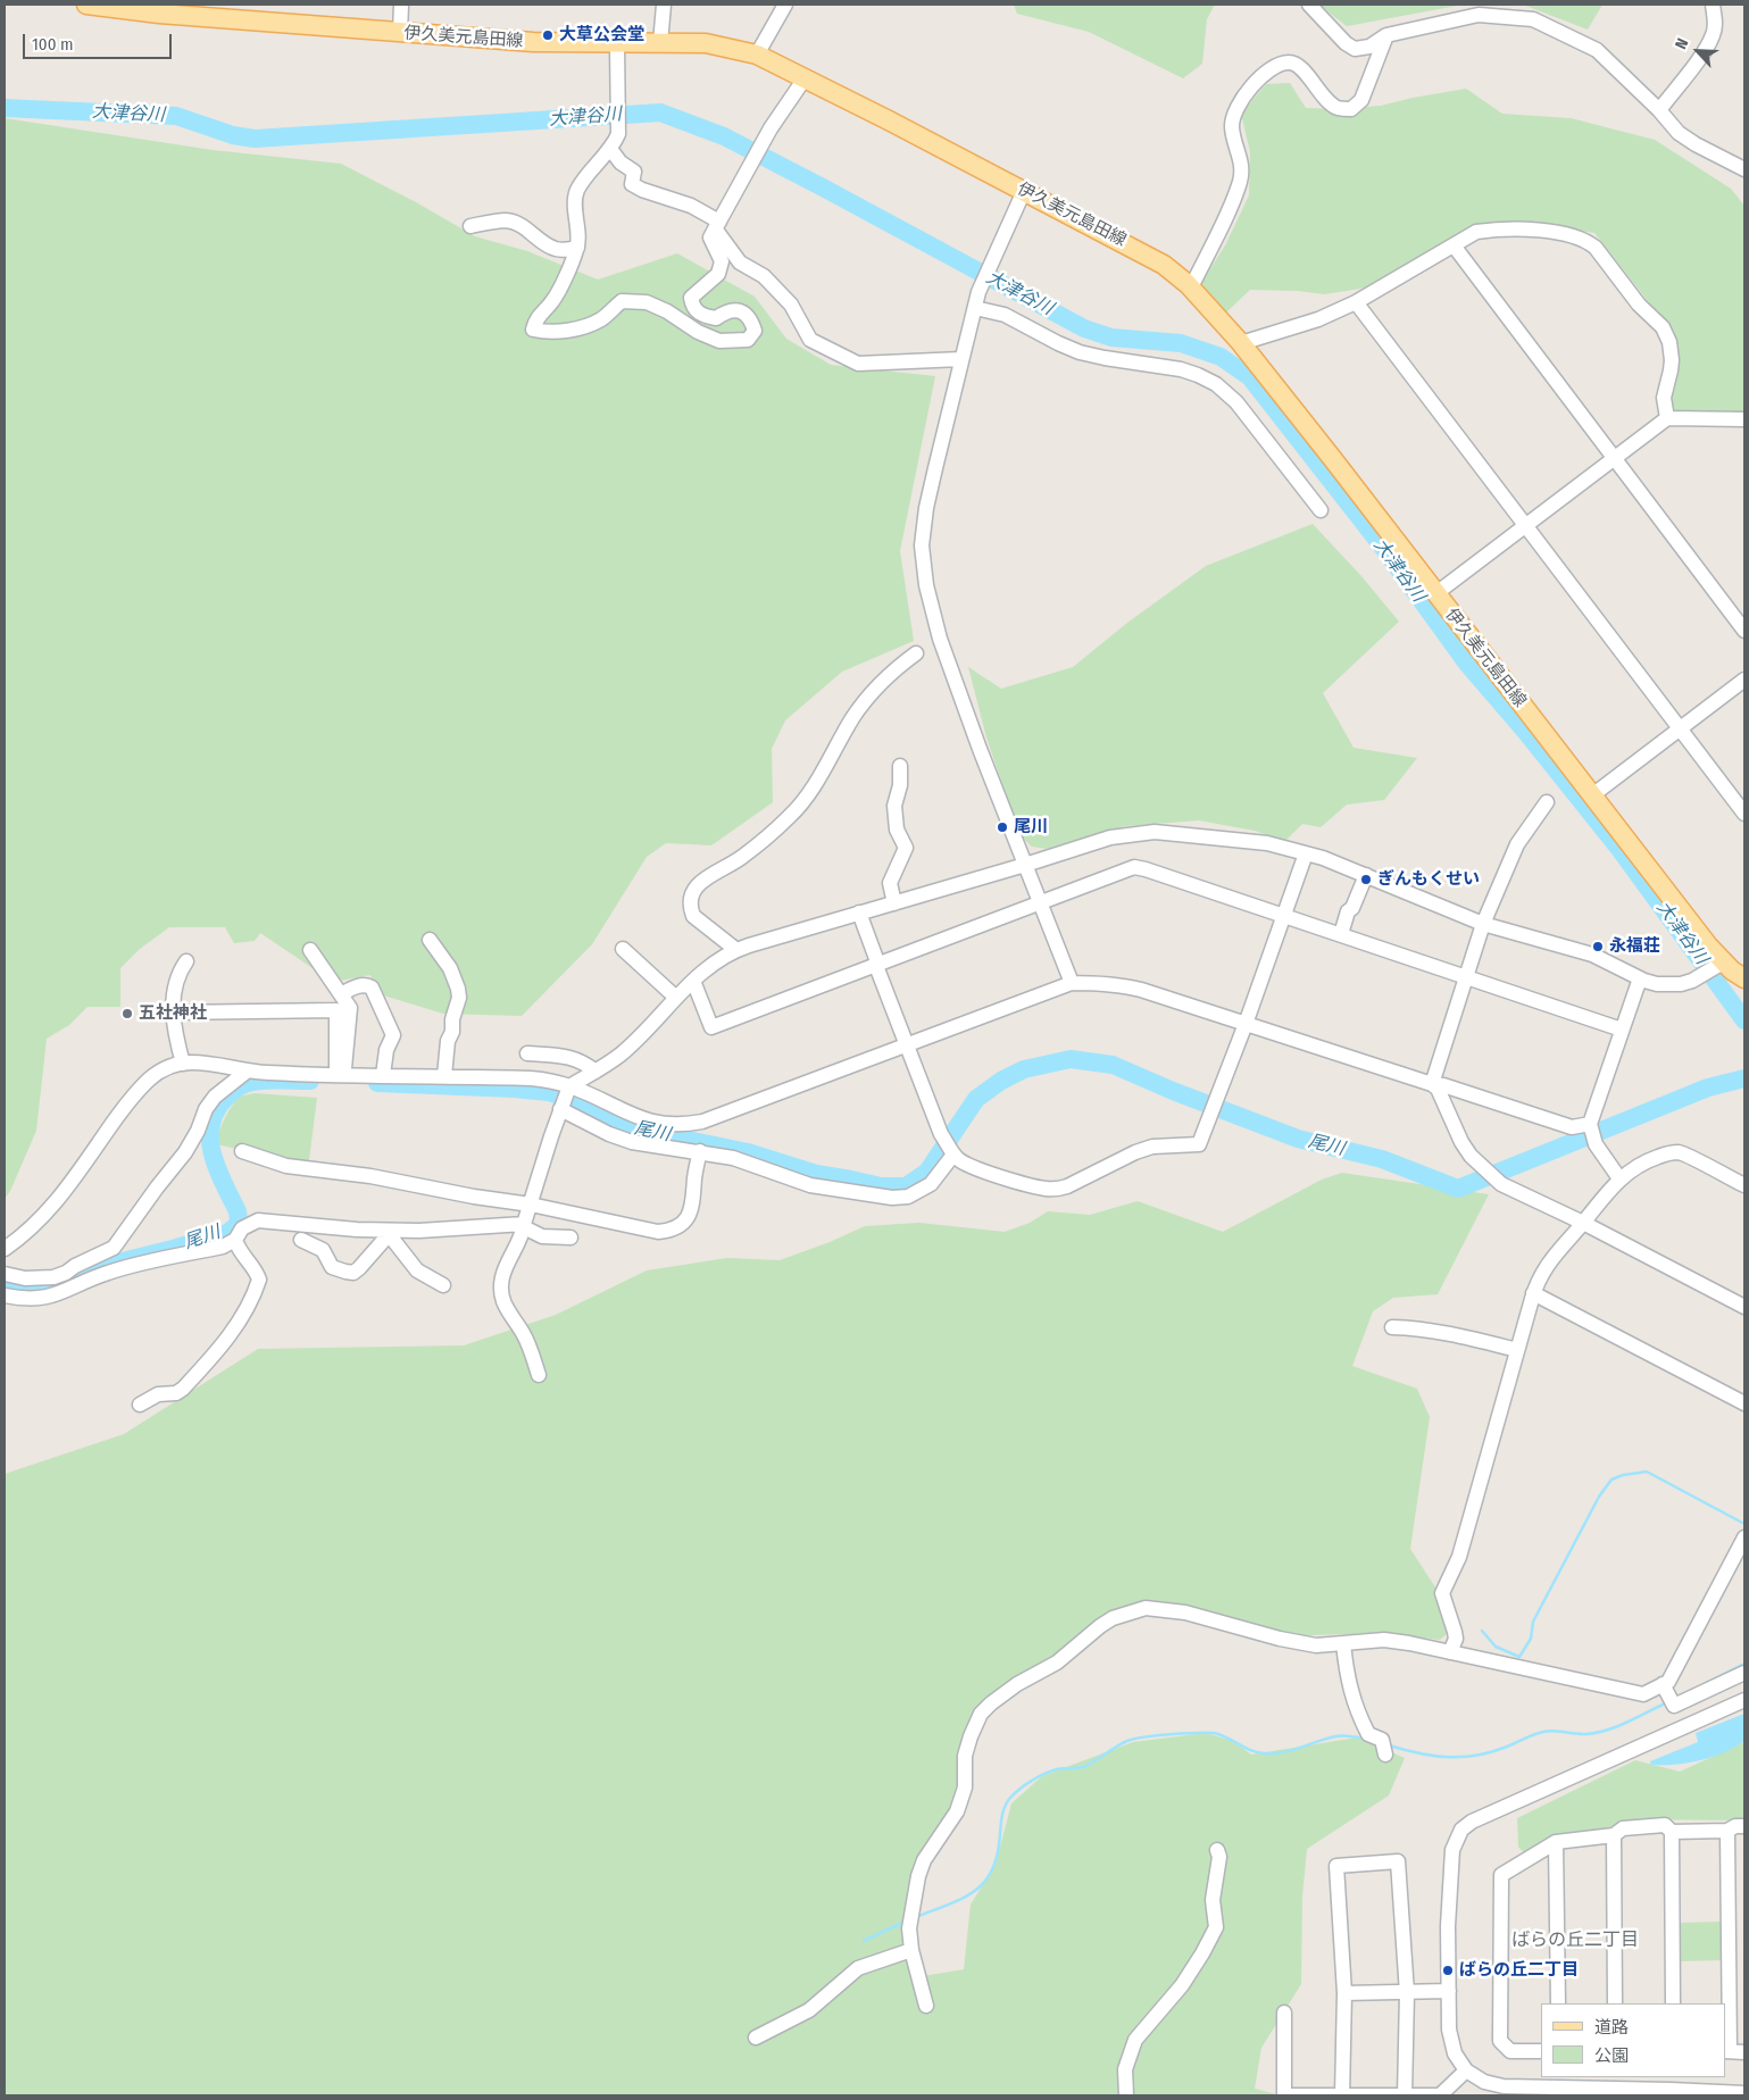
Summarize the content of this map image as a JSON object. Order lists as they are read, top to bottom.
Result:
{
  "streets": {
    "main road": ["伊久美元島田線"]
  },
  "districts": ["ばらの丘二丁目"],
  "water": ["大津谷川", "尾川"],
  "places": [
    "大草公会堂",
    "尾川",
    "ぎんもくせい",
    "永福荘",
    "五社神社",
    "ばらの丘二丁目"
  ],
  "legend": ["道路", "公園"],
  "scale_bar": "100 m",
  "north": "top left"
}
